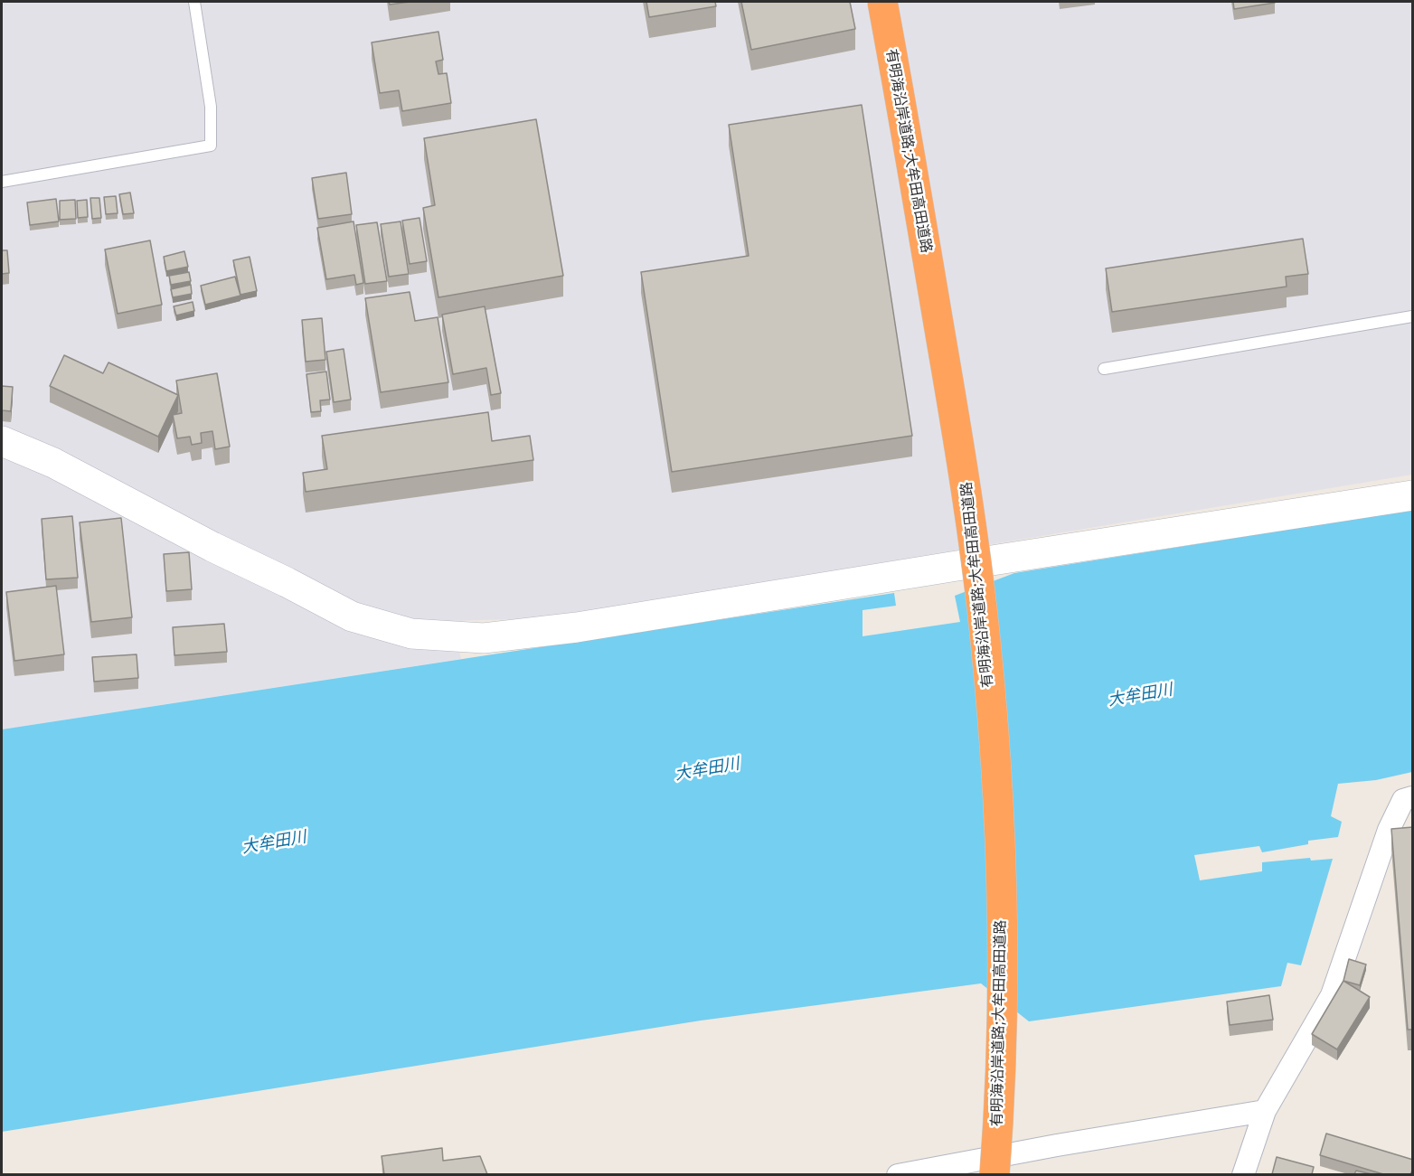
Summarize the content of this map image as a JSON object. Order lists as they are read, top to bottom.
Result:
{
  "streets": {
    "highway": ["有明海沿岸道路;大牟田高田道路"]
  },
  "water": ["大牟田川"]
}
